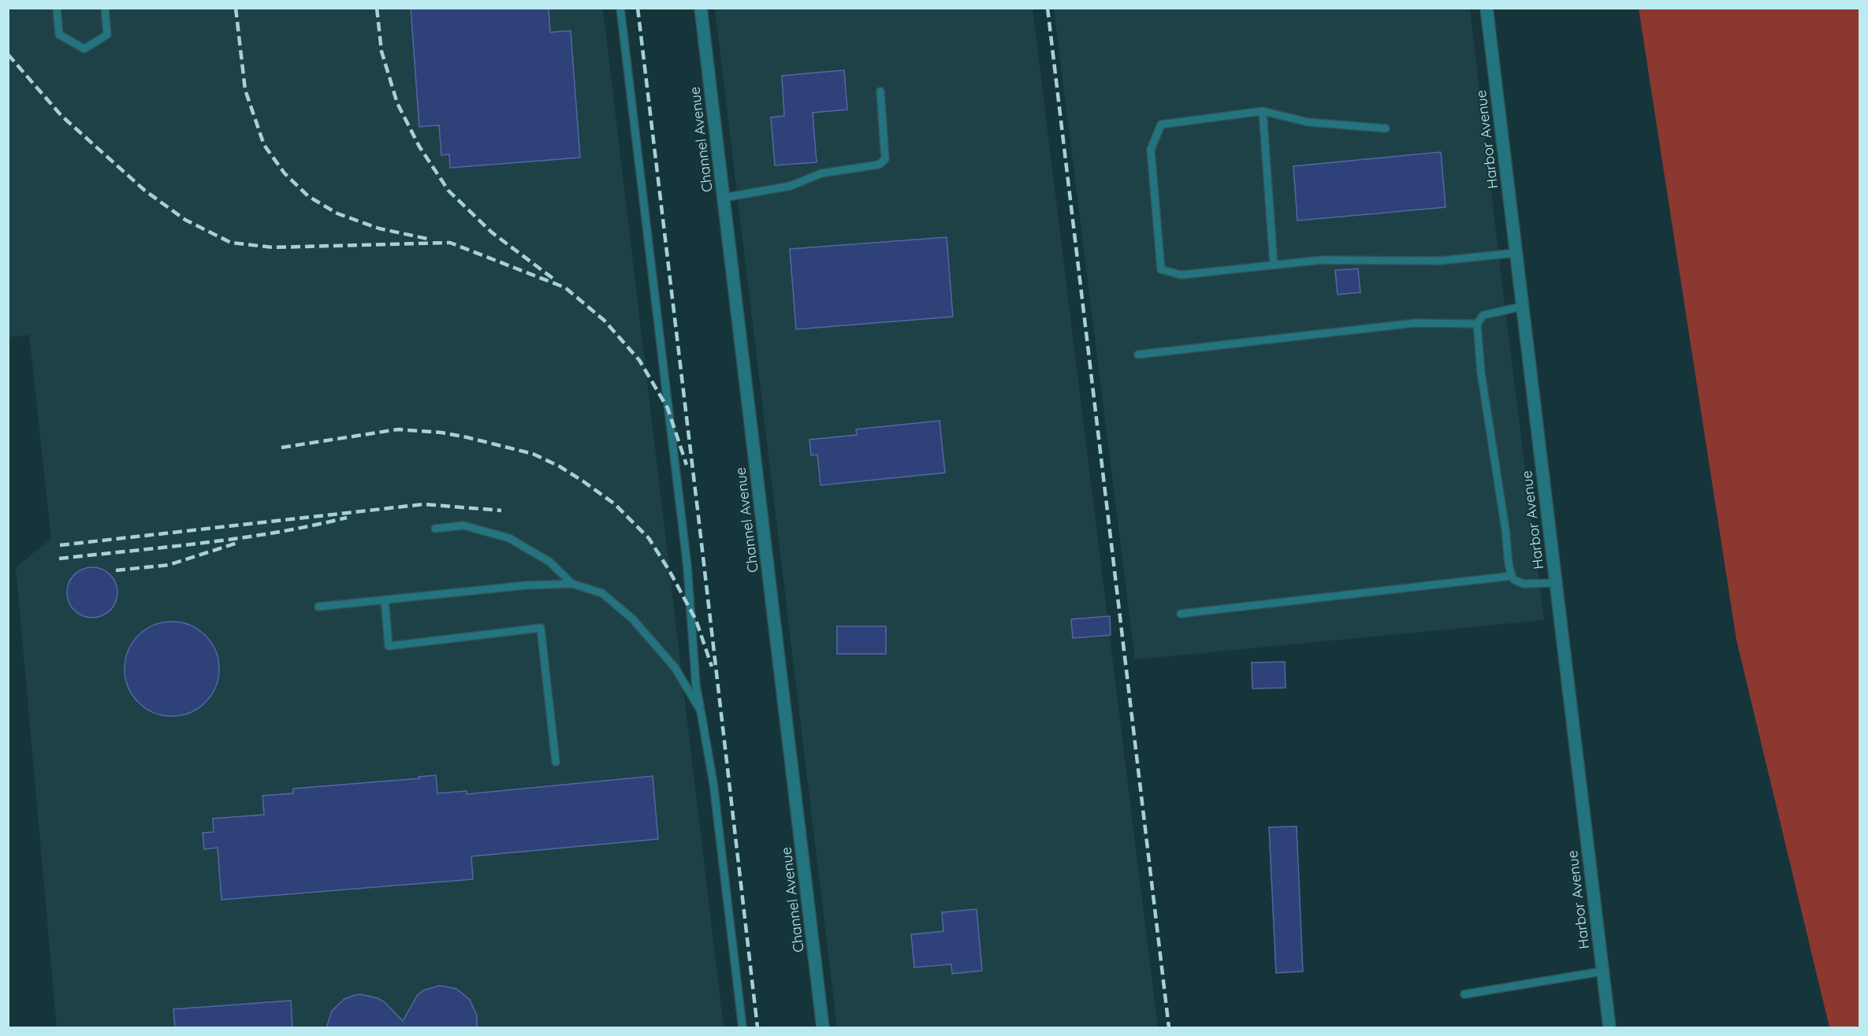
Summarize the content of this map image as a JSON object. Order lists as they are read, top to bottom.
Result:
{
  "streets": {
    "street": ["Channel Avenue", "Harbor Avenue"]
  }
}
